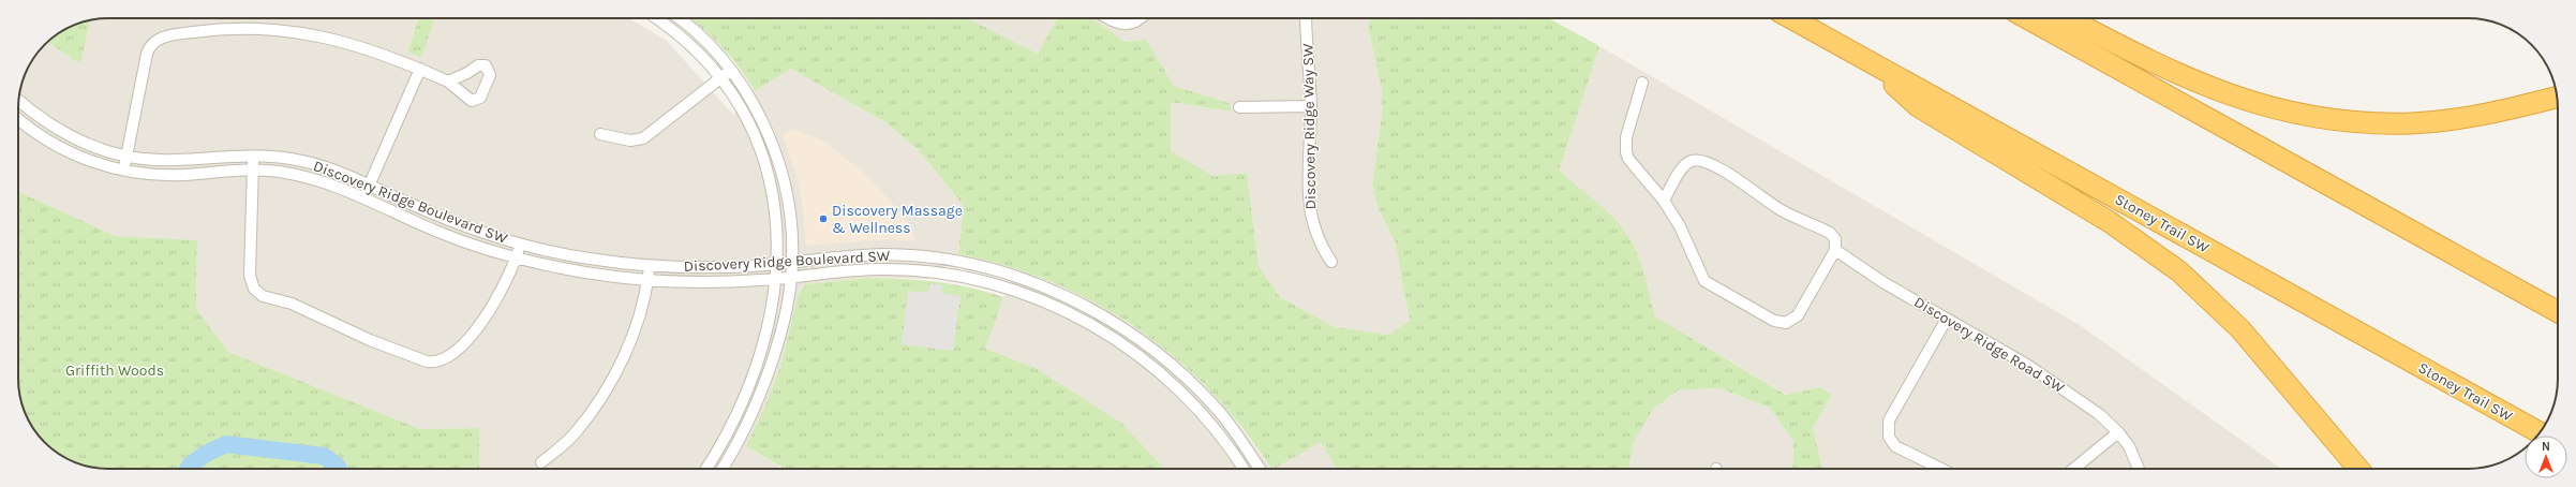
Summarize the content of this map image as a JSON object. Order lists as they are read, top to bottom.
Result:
{
  "streets": {
    "highway": ["Stoney Trail SW"],
    "street": ["Discovery Ridge Way SW", "Discovery Ridge Boulevard SW", "Discovery Ridge Road SW"]
  },
  "parks": ["Griffith Woods"],
  "places": ["Discovery Massage & Wellness"],
  "north": "top"
}
